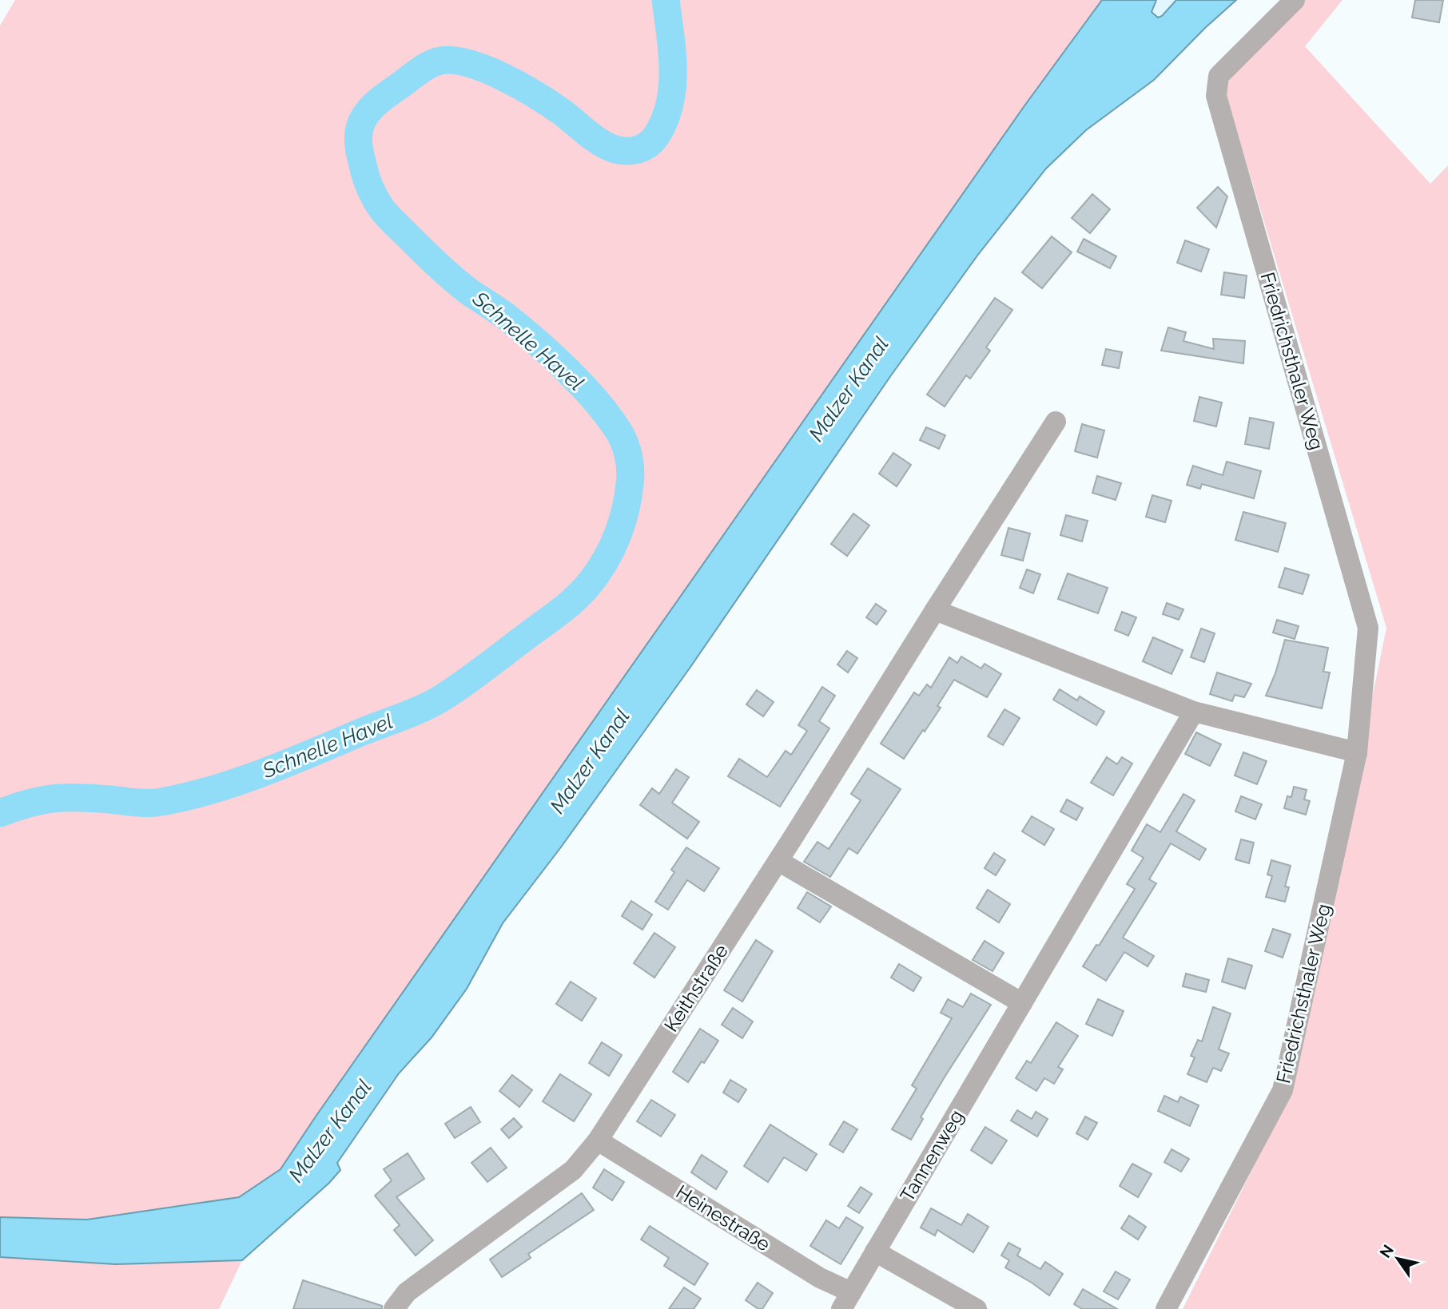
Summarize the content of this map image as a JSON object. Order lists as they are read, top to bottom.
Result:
{
  "streets": {
    "street": [
      "Friedrichsthaler Weg",
      "Keithstraße",
      "Tannenweg",
      "Heinestraße"
    ]
  },
  "crossings": [
    ["Keithstraße", "Heinestraße"],
    ["Tannenweg", "Heinestraße"]
  ],
  "water": ["Schnelle Havel", "Malzer Kanal"],
  "north": "top left"
}
